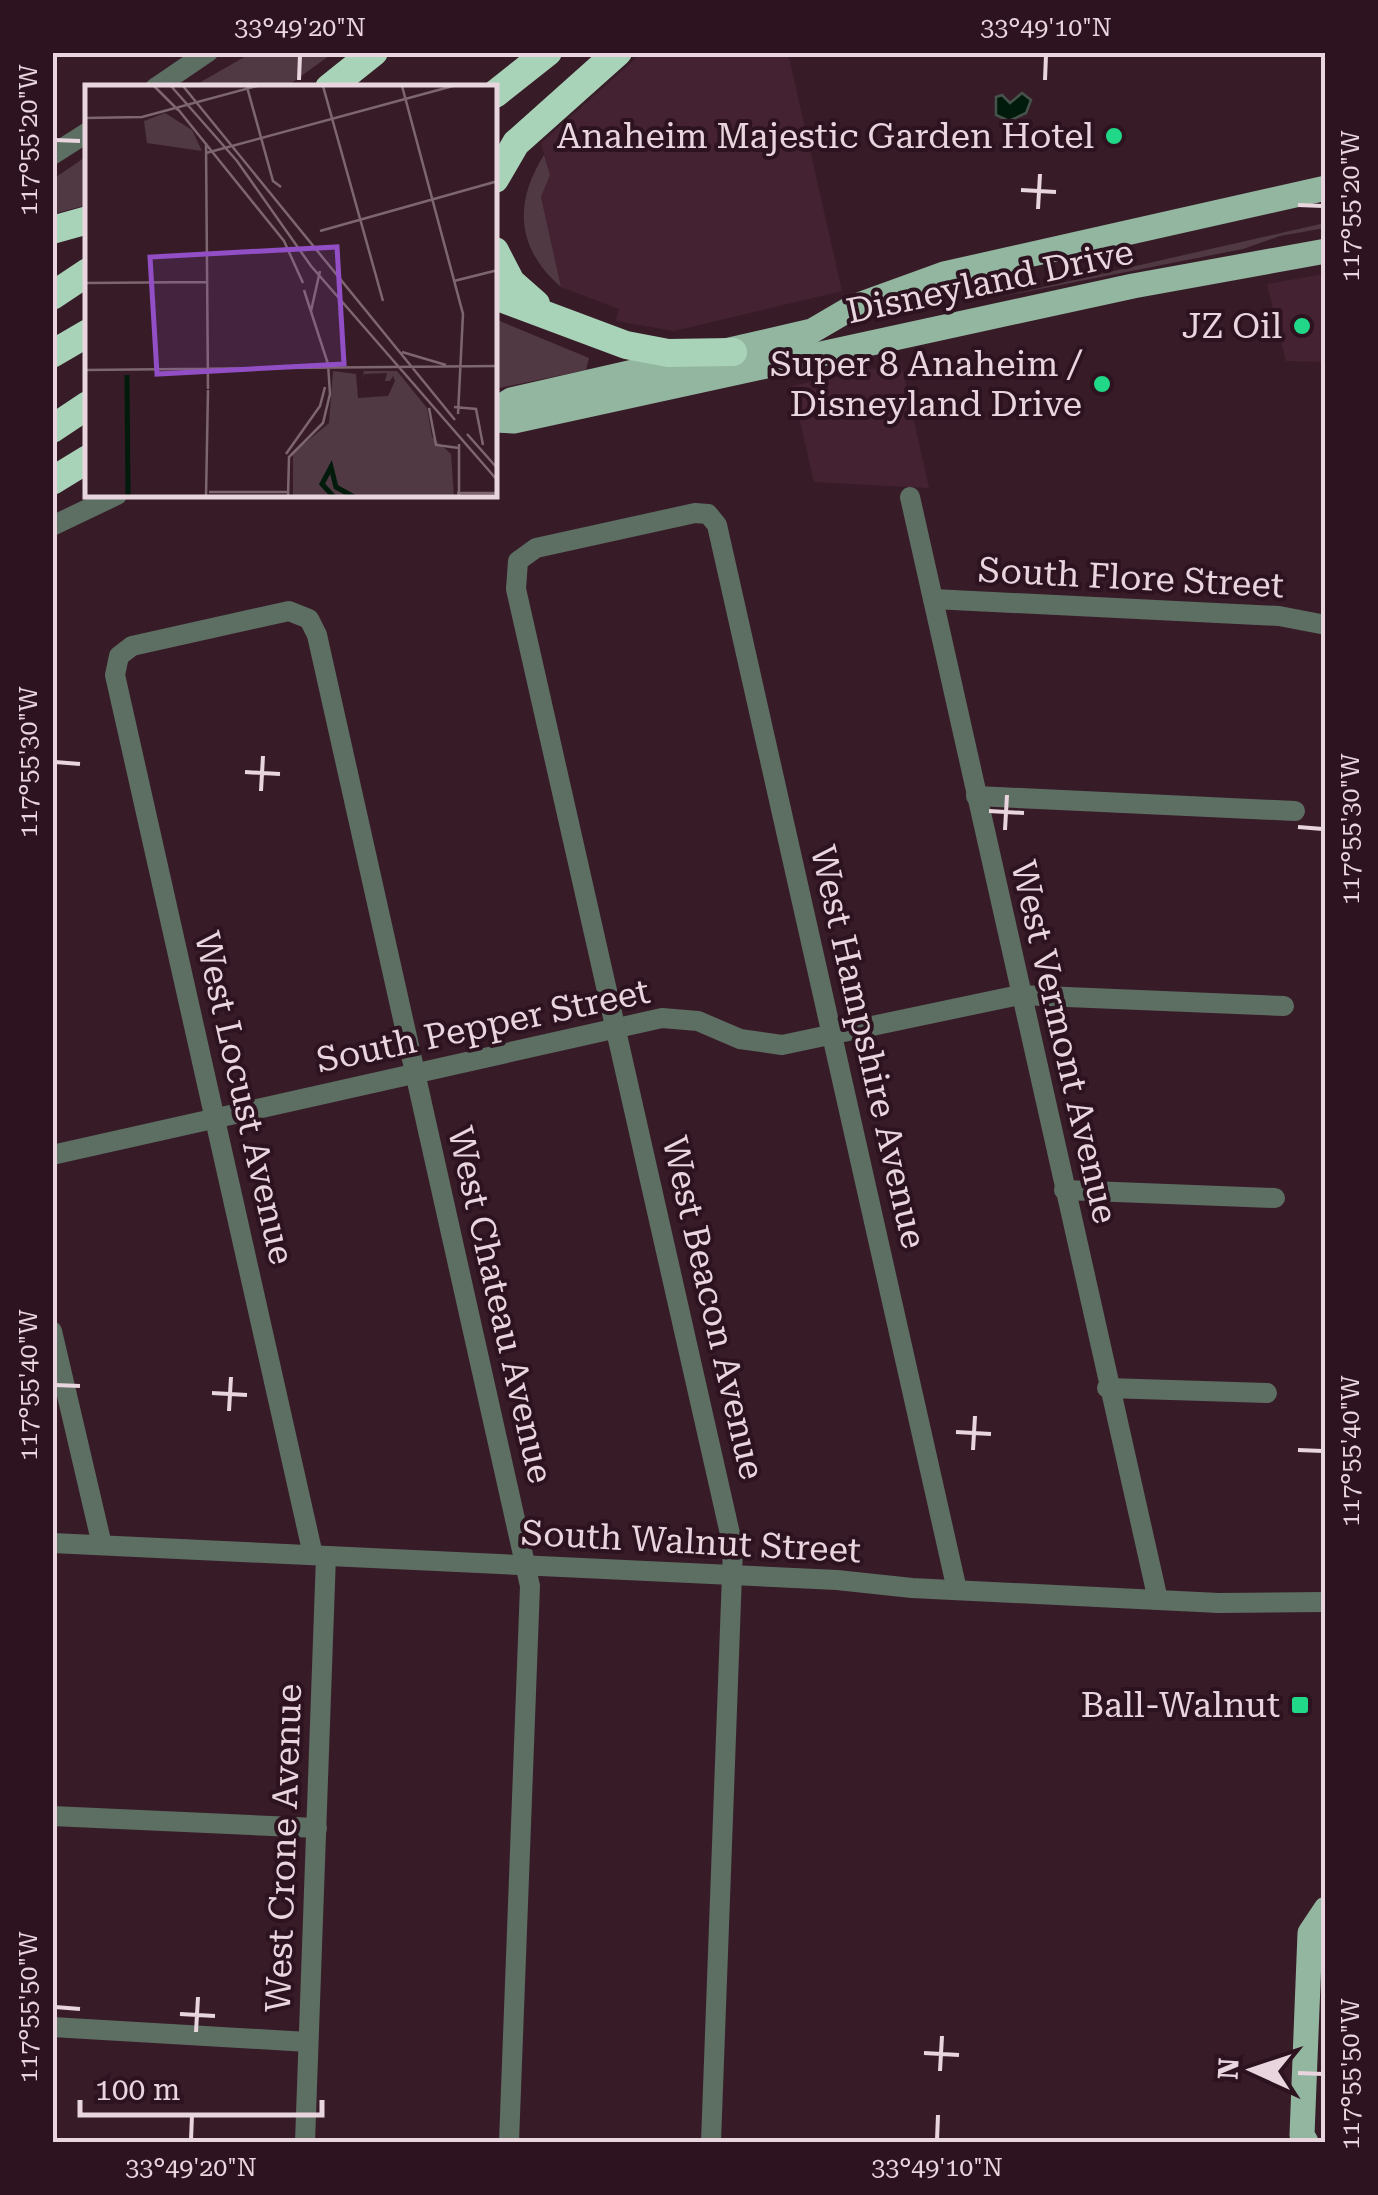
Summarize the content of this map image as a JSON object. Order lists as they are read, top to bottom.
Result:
{
  "streets": {
    "main road": ["Disneyland Drive"],
    "street": [
      "South Flore Street",
      "South Pepper Street",
      "West Vermont Avenue",
      "West Hampshire Avenue",
      "West Locust Avenue",
      "West Chateau Avenue",
      "West Beacon Avenue",
      "South Walnut Street",
      "West Crone Avenue"
    ]
  },
  "crossings": [
    ["South Flore Street", "West Vermont Avenue"],
    ["South Pepper Street", "West Vermont Avenue"],
    ["South Pepper Street", "West Hampshire Avenue"],
    ["South Pepper Street", "West Locust Avenue"],
    ["South Pepper Street", "West Chateau Avenue"],
    ["South Pepper Street", "West Beacon Avenue"],
    ["West Vermont Avenue", "South Walnut Street"],
    ["West Hampshire Avenue", "West Beacon Avenue"],
    ["West Hampshire Avenue", "South Walnut Street"],
    ["West Locust Avenue", "West Chateau Avenue"],
    ["West Locust Avenue", "South Walnut Street"],
    ["West Locust Avenue", "West Crone Avenue"],
    ["West Chateau Avenue", "South Walnut Street"],
    ["West Beacon Avenue", "South Walnut Street"],
    ["South Walnut Street", "West Crone Avenue"]
  ],
  "places": {
    "other": ["Anaheim Majestic Garden Hotel", "JZ Oil", "Super 8 Anaheim / Disneyland Drive"],
    "transit": ["Ball-Walnut"]
  },
  "scale_bar": "100 m",
  "north": "left",
  "coordinates": [
    "33°49'20\"N",
    "33°49'10\"N",
    "117°55'20\"W",
    "117°55'30\"W",
    "117°55'40\"W",
    "117°55'50\"W"
  ]
}
